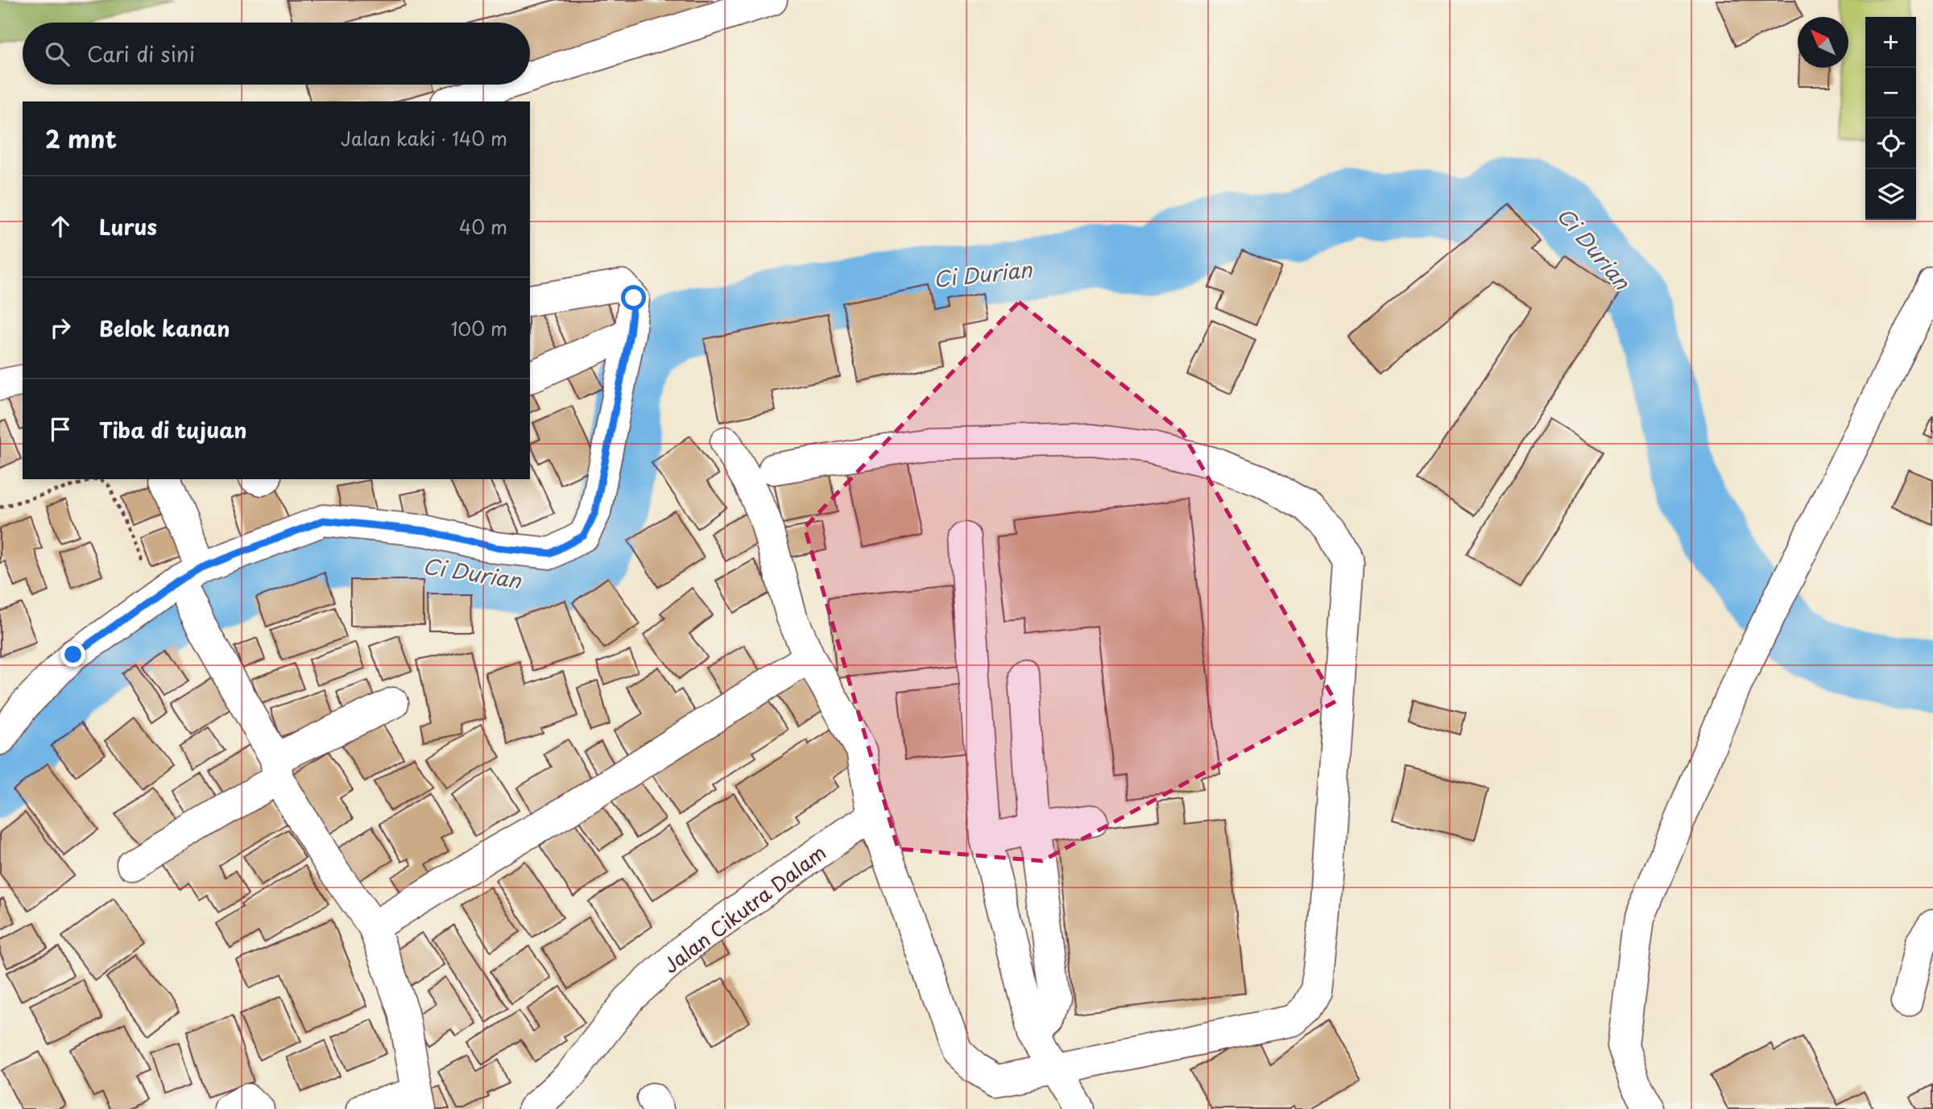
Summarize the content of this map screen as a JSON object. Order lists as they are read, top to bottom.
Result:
{
  "streets": {
    "street": ["Jalan Cikutra Dalam"]
  },
  "water": ["Ci Durian"],
  "north": "top left",
  "page": {
    "map_buttons": ["+", "−"],
    "search": "Cari di sini",
    "heading": ["2 mnt", "Jalan kaki · 140 m"],
    "list": [
      ["Lurus", "40 m"],
      ["Belok kanan", "100 m"],
      "Tiba di tujuan"
    ]
  }
}
